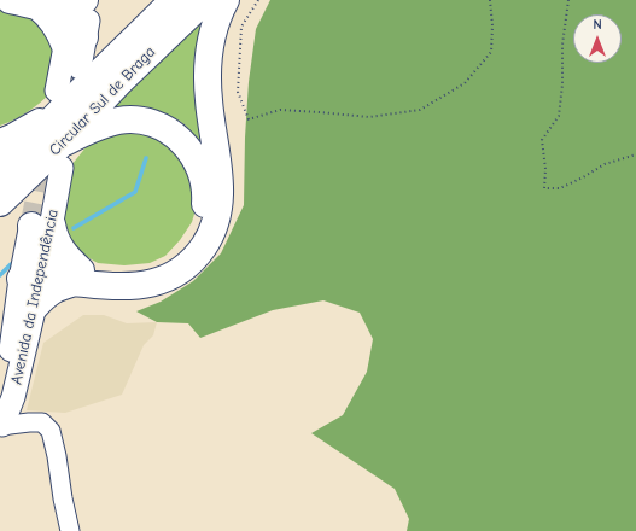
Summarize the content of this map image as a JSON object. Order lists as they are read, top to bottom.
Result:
{
  "streets": {
    "highway": ["Circular Sul de Braga"],
    "main road": ["Avenida da Independência"]
  },
  "crossings": [
    ["Circular Sul de Braga", "Avenida da Independência"]
  ],
  "north": "top"
}
